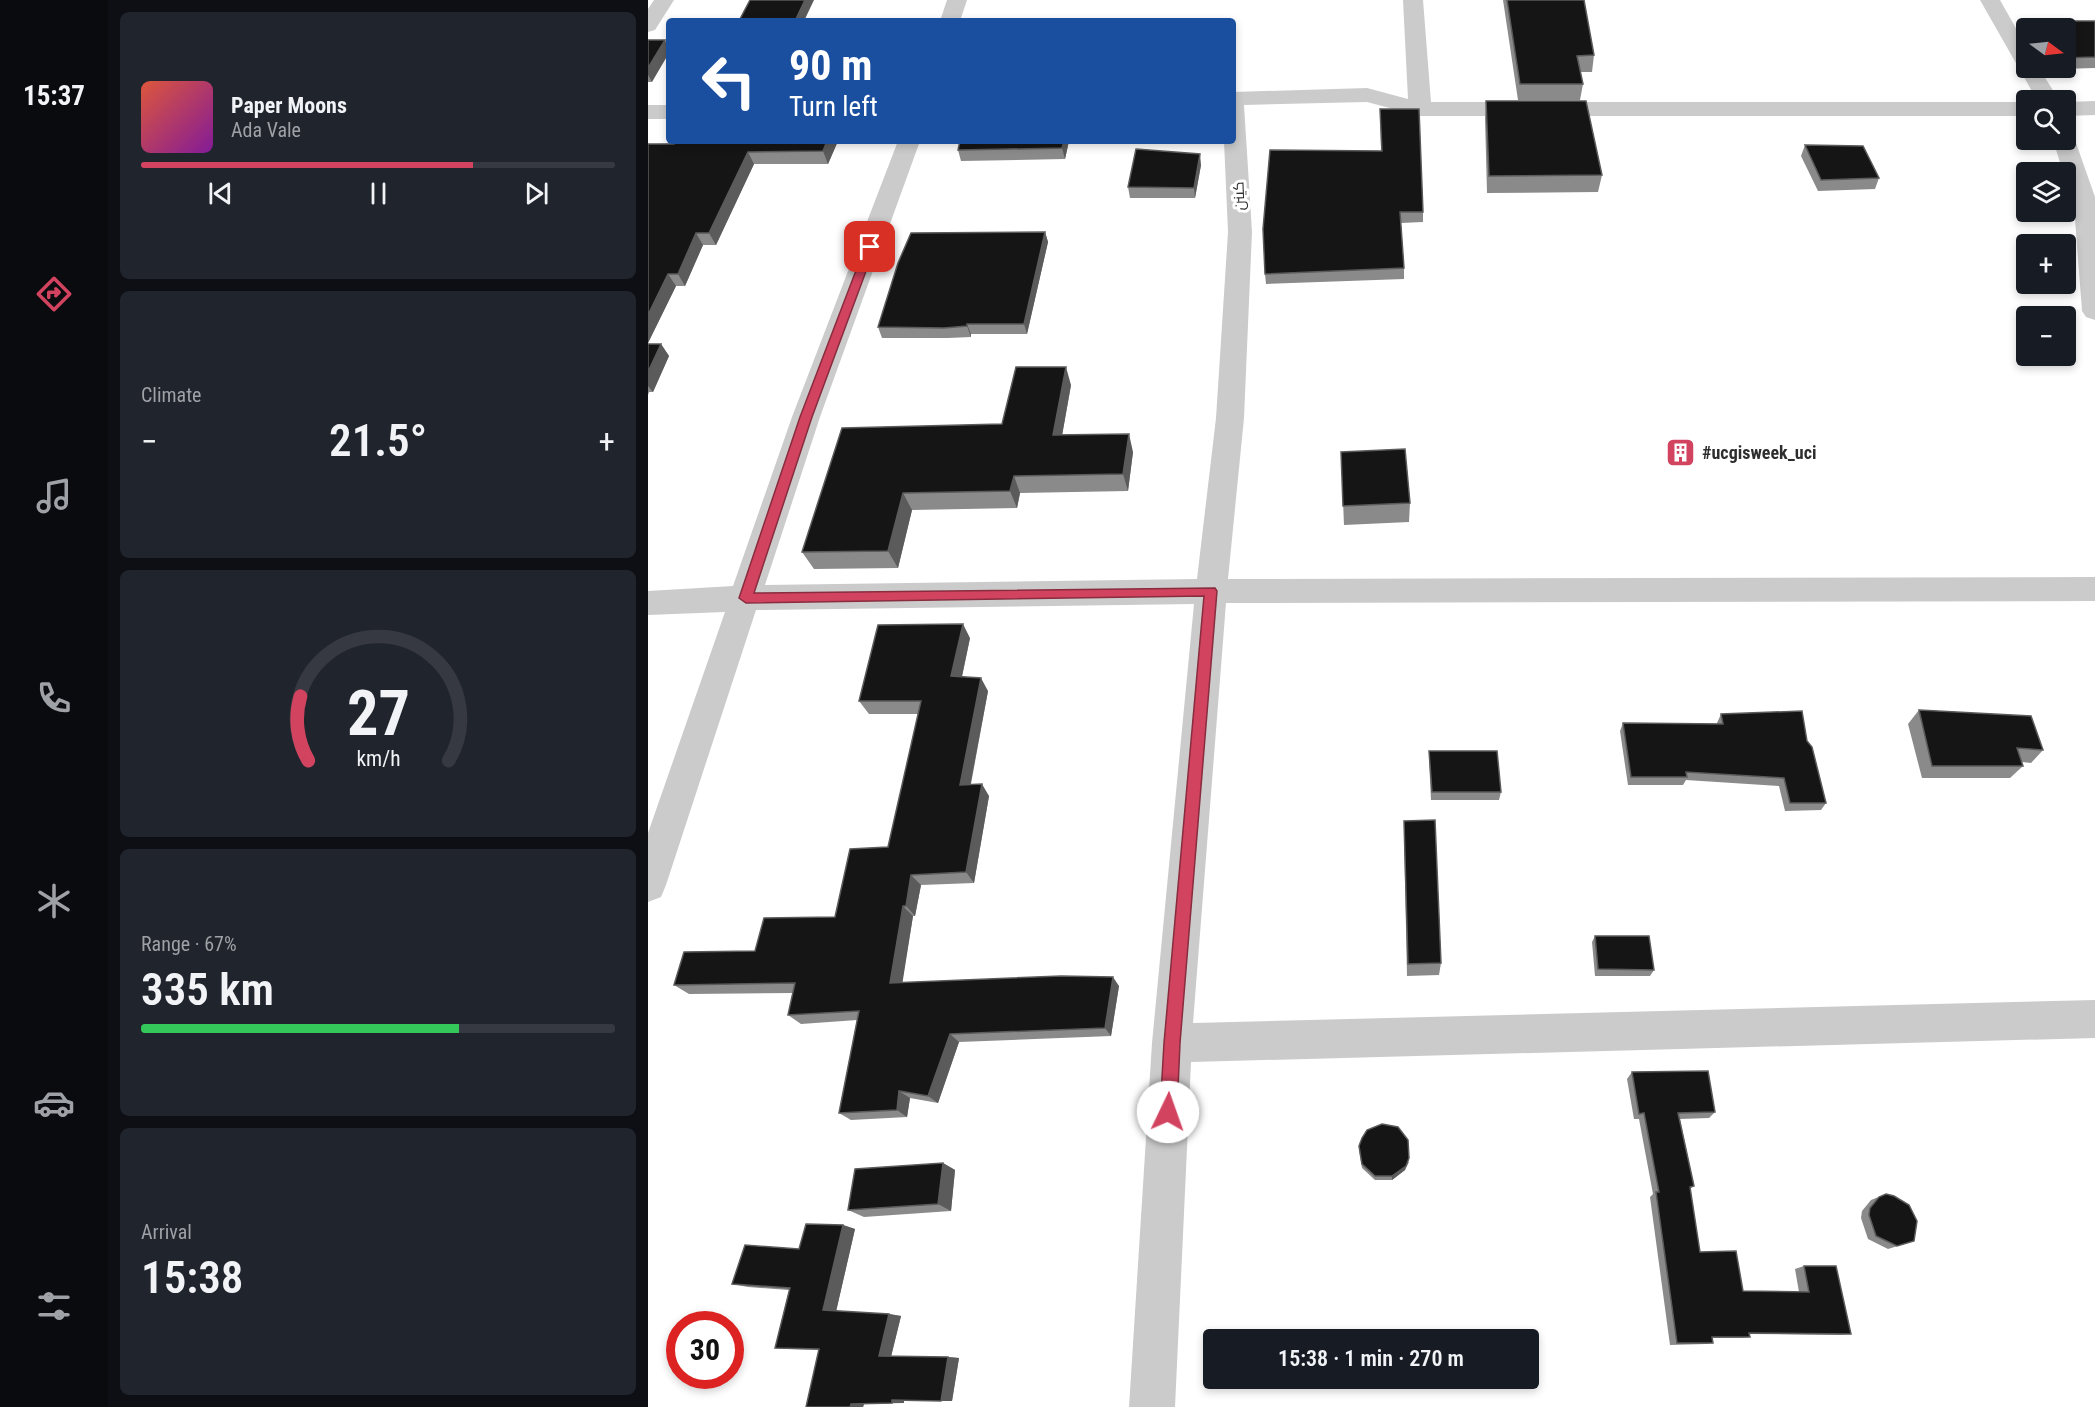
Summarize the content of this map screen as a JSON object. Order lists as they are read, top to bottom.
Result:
{
  "streets": {
    "street": ["كينن"]
  },
  "places": {
    "building": ["#ucgisweek_uci"]
  },
  "north": "right",
  "page": {
    "tabs": "15:37",
    "map_buttons": ["+", "−"],
    "turn": ["90 m", "Turn left"],
    "song": ["Paper Moons", "Ada Vale"],
    "tile": [
      "Climate",
      ["Range · 67%", "335 km"],
      ["Arrival", "15:38"]
    ],
    "heat": ["−", "21.5°", "+"],
    "limit": "30",
    "trip": "15:38 · 1 min · 270 m",
    "gauge": ["27", "km/h"]
  }
}
